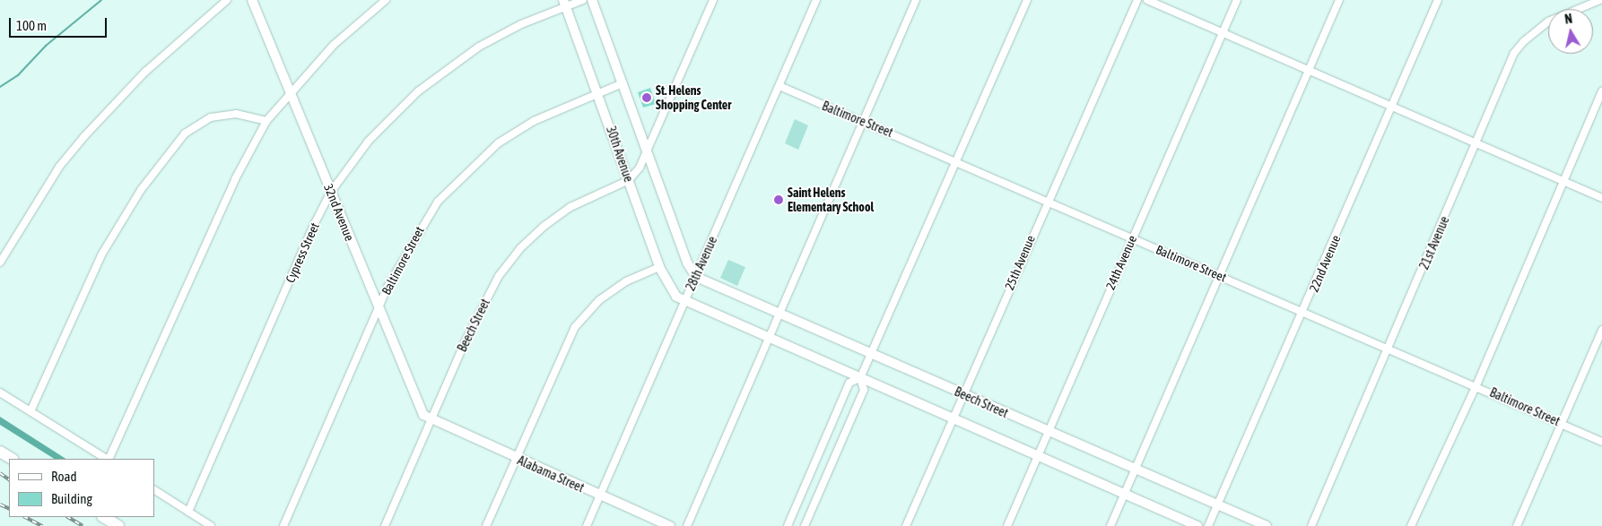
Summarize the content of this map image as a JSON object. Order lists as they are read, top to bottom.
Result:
{
  "streets": {
    "street": [
      "Baltimore Street",
      "30th Avenue",
      "32nd Avenue",
      "21st Avenue",
      "Cypress Street",
      "25th Avenue",
      "24th Avenue",
      "28th Avenue",
      "22nd Avenue",
      "Beech Street",
      "Alabama Street"
    ]
  },
  "crossings": [
    ["Baltimore Street", "30th Avenue"],
    ["Baltimore Street", "32nd Avenue"],
    ["Baltimore Street", "21st Avenue"],
    ["Baltimore Street", "25th Avenue"],
    ["Baltimore Street", "24th Avenue"],
    ["Baltimore Street", "28th Avenue"],
    ["Baltimore Street", "22nd Avenue"],
    ["30th Avenue", "Cypress Street"],
    ["30th Avenue", "28th Avenue"],
    ["30th Avenue", "Beech Street"],
    ["32nd Avenue", "Cypress Street"],
    ["32nd Avenue", "Beech Street"],
    ["32nd Avenue", "Alabama Street"],
    ["25th Avenue", "Beech Street"],
    ["24th Avenue", "Beech Street"],
    ["28th Avenue", "Beech Street"],
    ["28th Avenue", "Alabama Street"],
    ["22nd Avenue", "Beech Street"],
    ["Beech Street", "Alabama Street"]
  ],
  "places": ["St. Helens Shopping Center", "Saint Helens Elementary School"],
  "legend": ["Road", "Building"],
  "scale_bar": "100 m",
  "north": "top"
}
